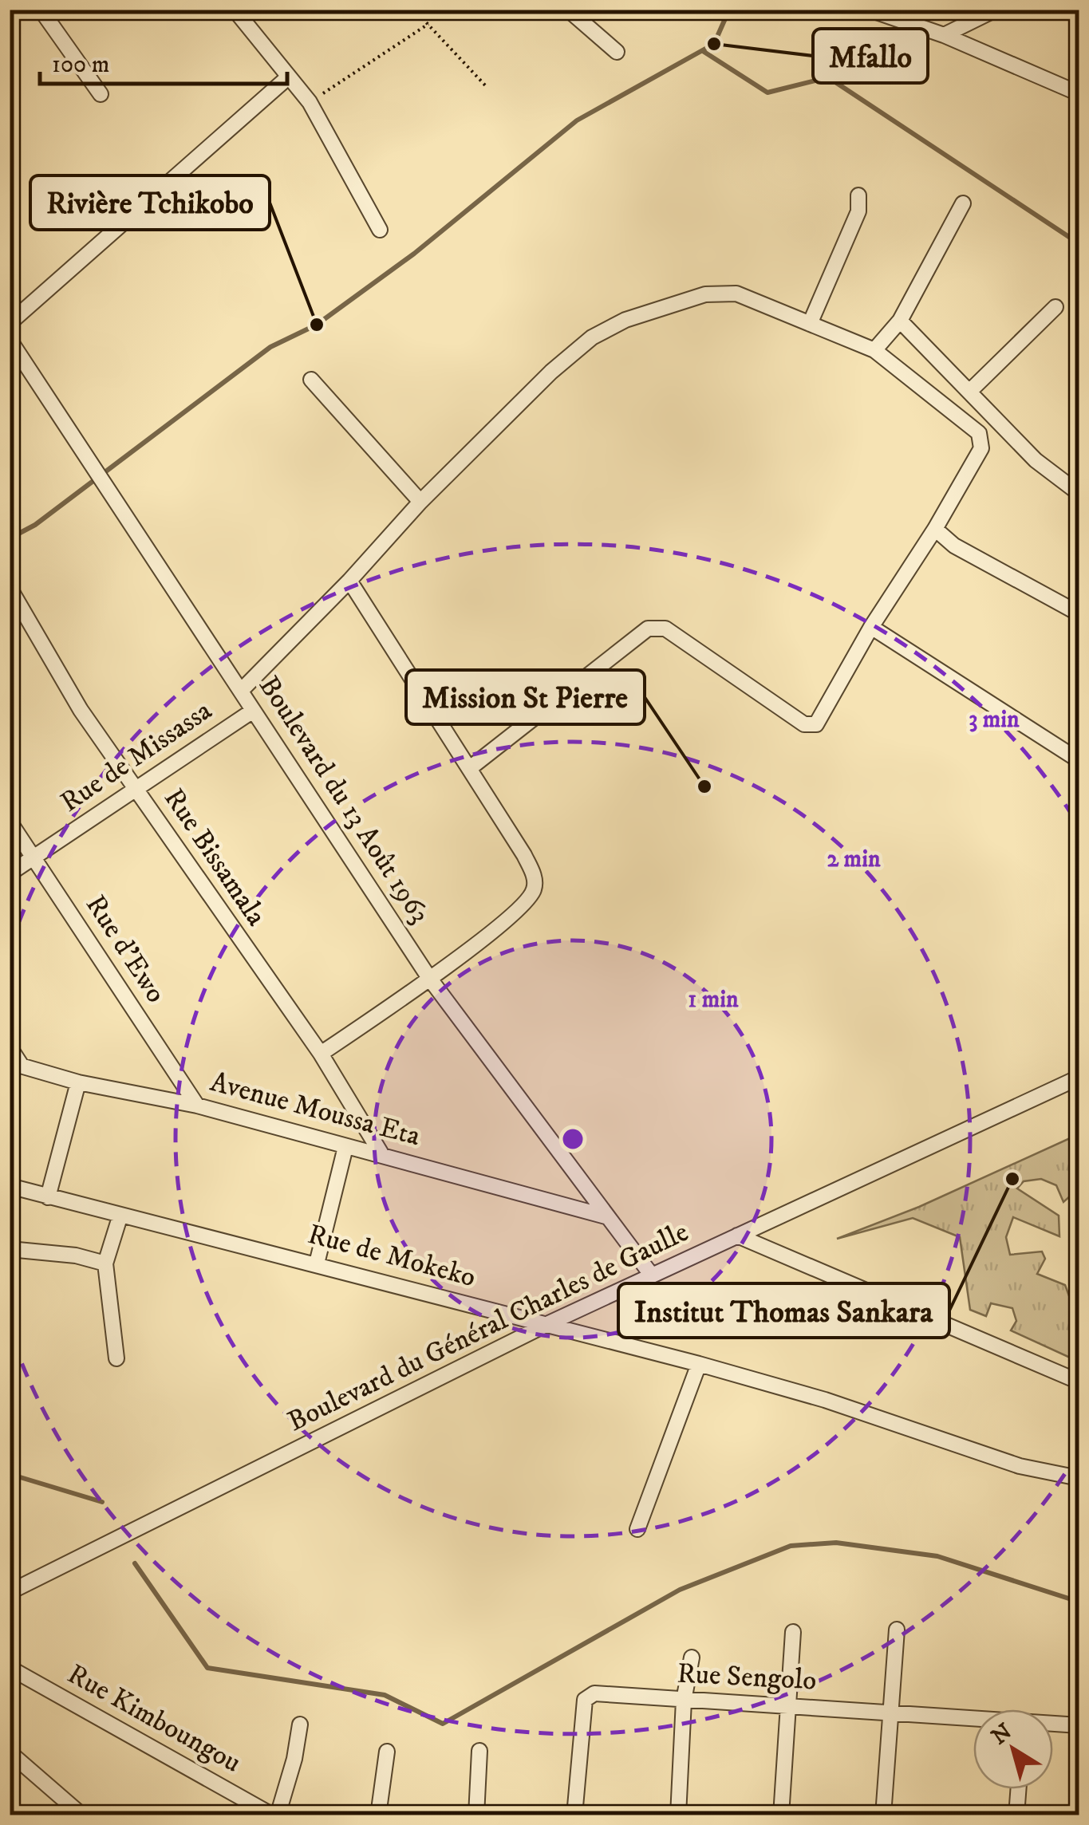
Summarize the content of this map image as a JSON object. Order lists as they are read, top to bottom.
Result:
{
  "streets": {
    "street": [
      "Rue de Missassa",
      "Boulevard du 13 Août 1963",
      "Rue Bissamala",
      "Rue d'Ewo",
      "Avenue Moussa Eta",
      "Rue de Mokeko",
      "Boulevard du Général Charles de Gaulle",
      "Rue Sengolo",
      "Rue Kimboungou"
    ]
  },
  "crossings": [
    ["Rue de Missassa", "Boulevard du 13 Août 1963"],
    ["Rue de Missassa", "Rue Bissamala"],
    ["Rue de Missassa", "Rue d'Ewo"],
    ["Boulevard du 13 Août 1963", "Avenue Moussa Eta"],
    ["Boulevard du 13 Août 1963", "Boulevard du Général Charles de Gaulle"],
    ["Rue Bissamala", "Avenue Moussa Eta"],
    ["Rue d'Ewo", "Avenue Moussa Eta"],
    ["Rue de Mokeko", "Boulevard du Général Charles de Gaulle"]
  ],
  "places": [
    "Mfallo",
    "Rivière Tchikobo",
    "Mission St Pierre",
    "Institut Thomas Sankara"
  ],
  "scale_bar": "100 m",
  "north": "top left",
  "rings": ["3 min", "2 min", "1 min"]
}
